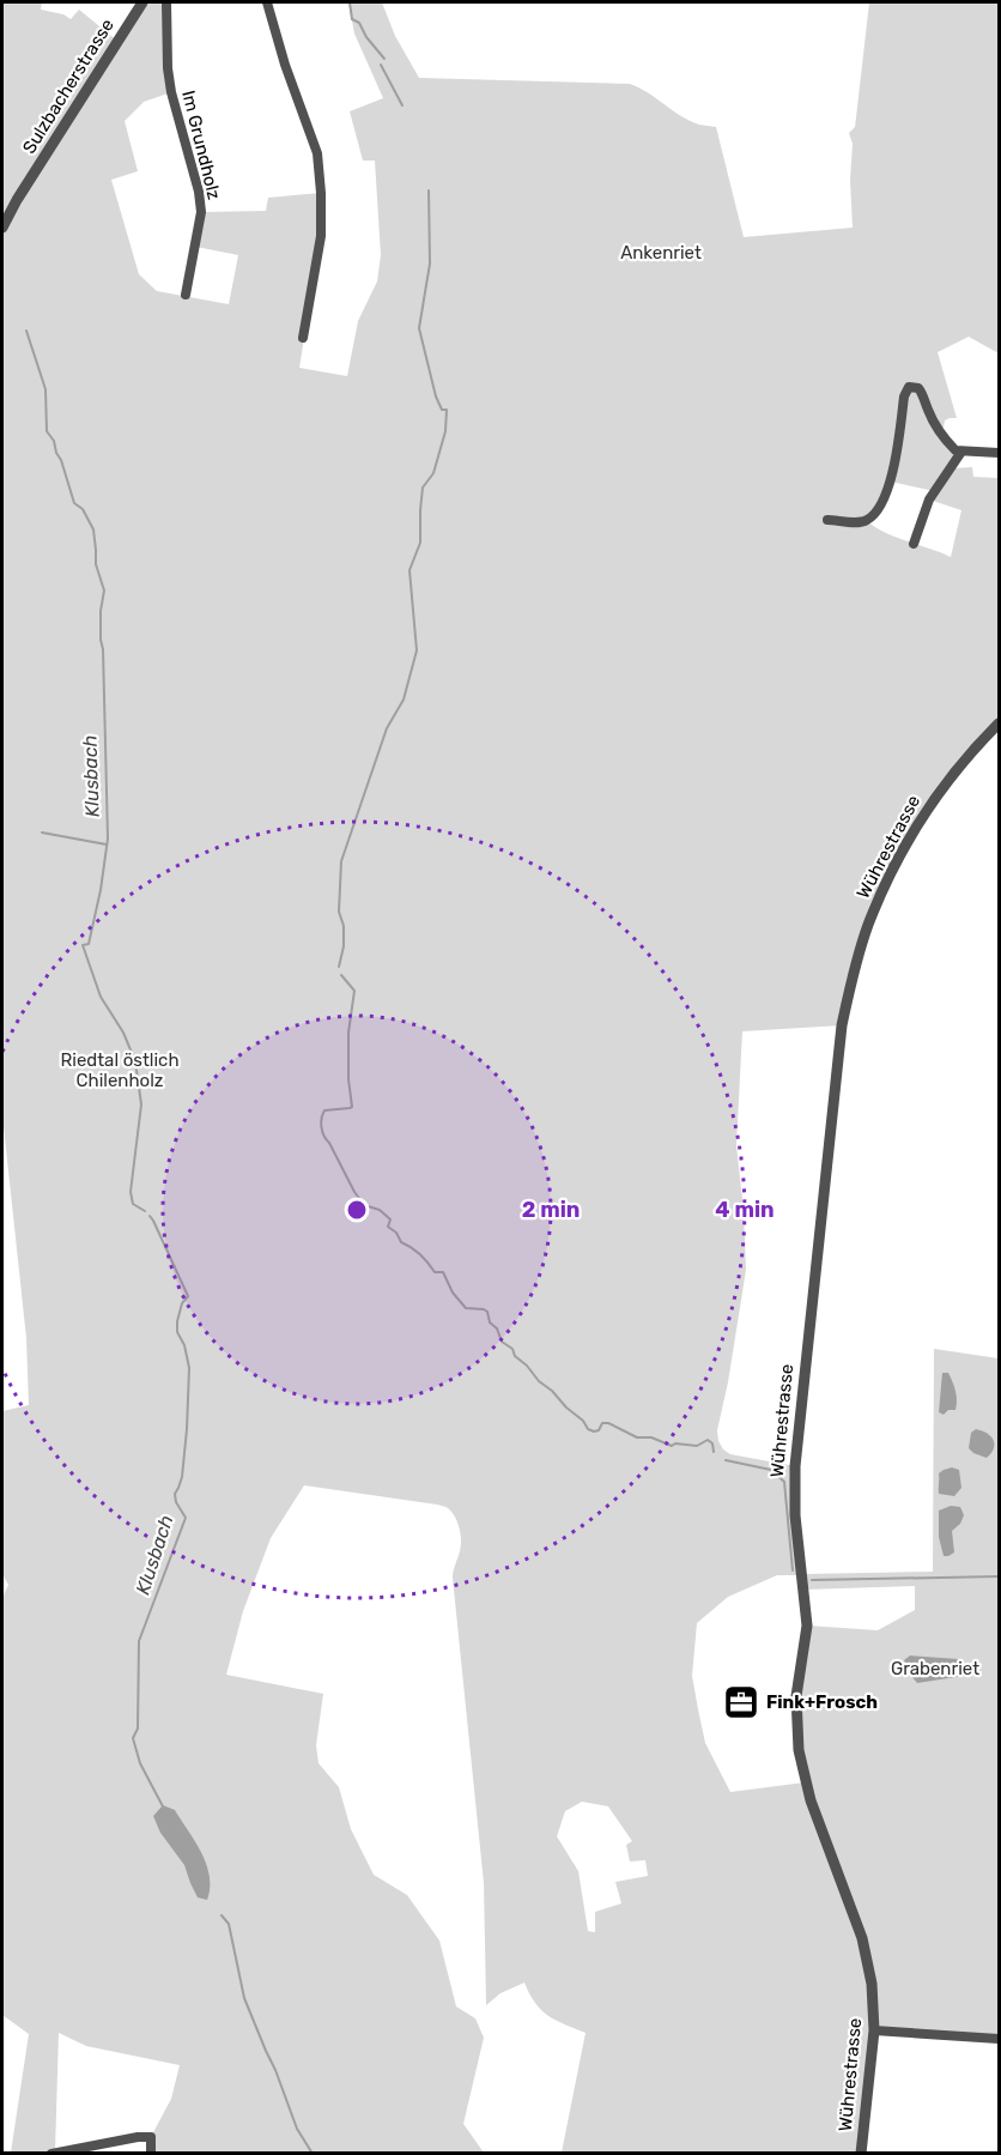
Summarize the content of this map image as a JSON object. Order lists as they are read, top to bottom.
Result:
{
  "streets": {
    "street": ["Sulzbacherstrasse", "Im Grundholz", "Wührestrasse"]
  },
  "water": ["Klusbach"],
  "parks": ["Ankenriet", "Riedtal östlich Chilenholz", "Grabenriet"],
  "places": {
    "office": ["Fink+Frosch"]
  },
  "rings": ["2 min", "4 min"]
}
